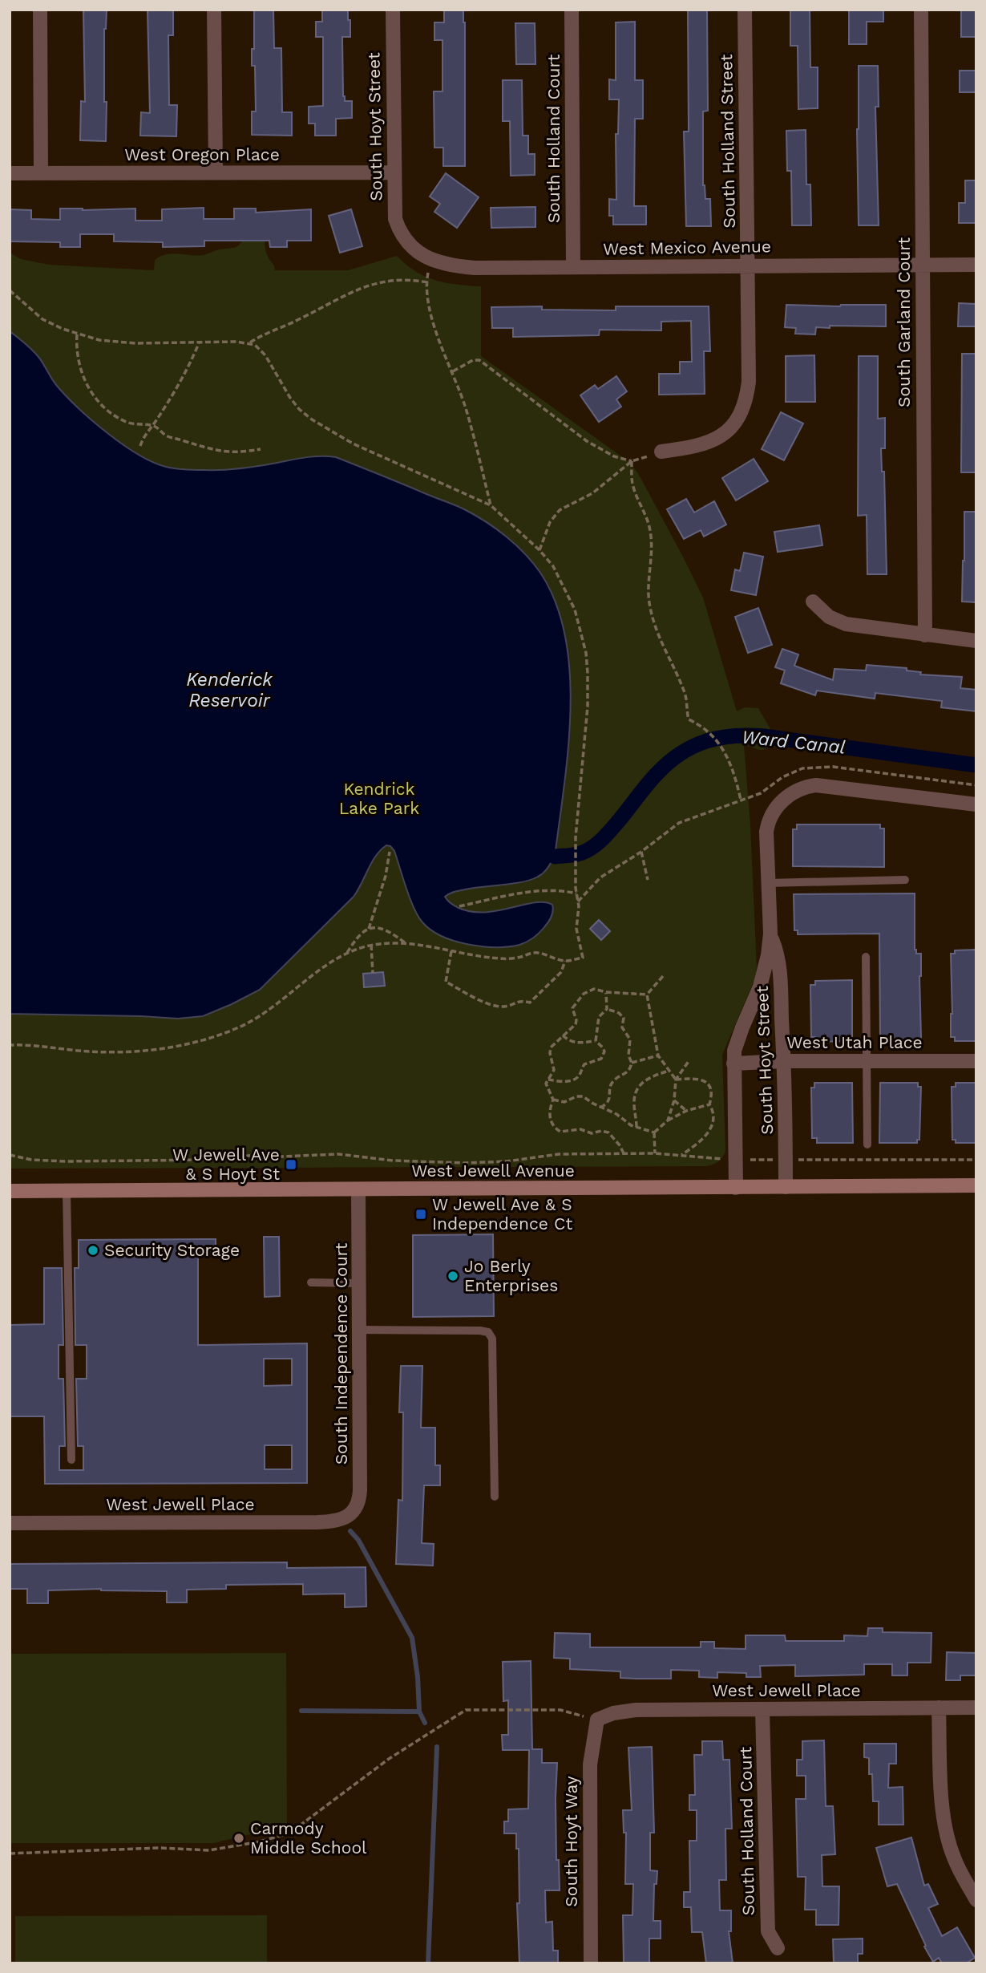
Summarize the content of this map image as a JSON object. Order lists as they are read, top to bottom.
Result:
{
  "streets": {
    "main road": ["West Jewell Avenue"],
    "street": [
      "South Hoyt Street",
      "South Holland Court",
      "South Holland Street",
      "West Oregon Place",
      "West Mexico Avenue",
      "South Garland Court",
      "West Utah Place",
      "South Independence Court",
      "West Jewell Place",
      "South Hoyt Way"
    ]
  },
  "crossings": [
    ["South Hoyt Street", "West Oregon Place"],
    ["South Hoyt Street", "West Mexico Avenue"],
    ["South Hoyt Street", "West Utah Place"],
    ["South Hoyt Street", "West Jewell Avenue"],
    ["South Holland Court", "West Mexico Avenue"],
    ["South Holland Court", "West Jewell Place"],
    ["South Holland Street", "West Mexico Avenue"],
    ["West Mexico Avenue", "South Garland Court"],
    ["West Jewell Avenue", "South Independence Court"],
    ["South Independence Court", "West Jewell Place"],
    ["West Jewell Place", "South Hoyt Way"]
  ],
  "water": ["Kenderick Reservoir", "Ward Canal"],
  "parks": ["Kendrick Lake Park"],
  "places": {
    "transit": ["W Jewell Ave & S Hoyt St", "W Jewell Ave & S Independence Ct"],
    "other": ["Security Storage", "Jo Berly Enterprises", "Carmody Middle School"]
  }
}
